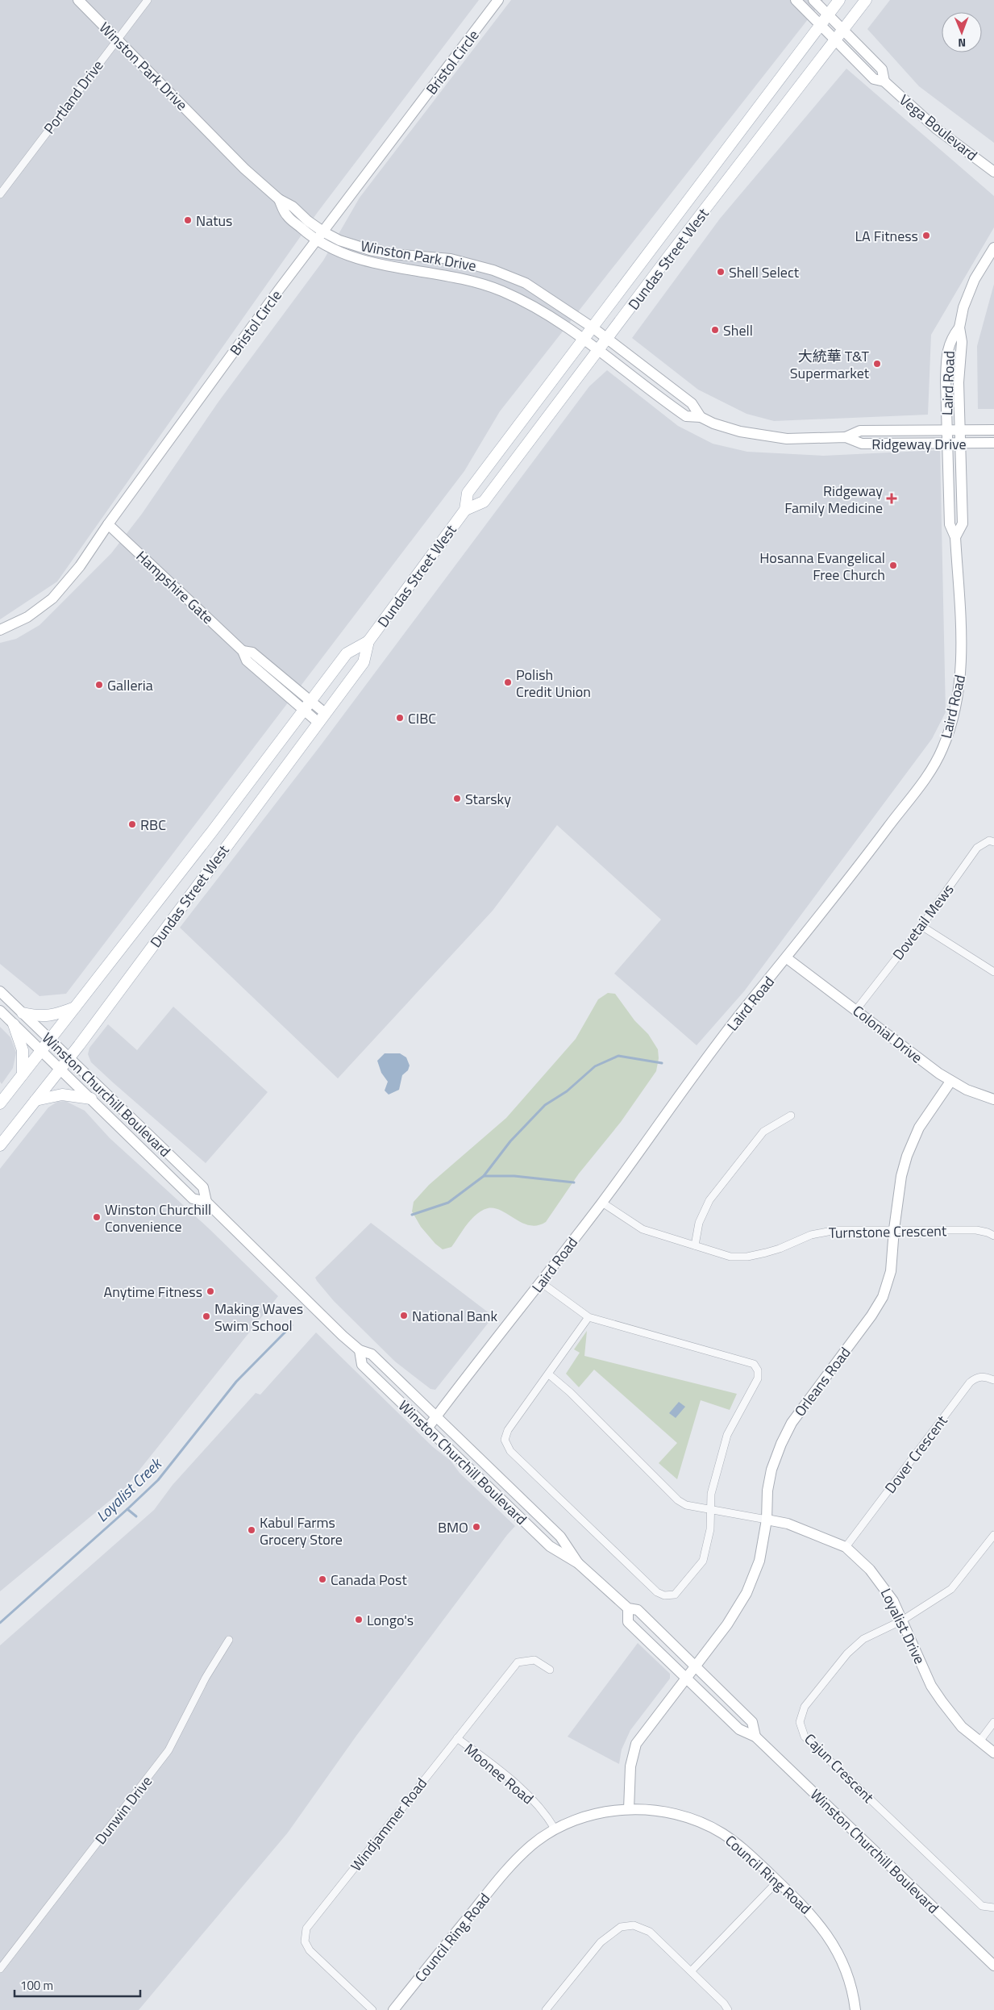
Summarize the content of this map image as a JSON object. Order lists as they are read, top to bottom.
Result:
{
  "streets": {
    "main road": ["Dundas Street West"],
    "street": [
      "Bristol Circle",
      "Winston Park Drive",
      "Portland Drive",
      "Vega Boulevard",
      "Laird Road",
      "Ridgeway Drive",
      "Hampshire Gate",
      "Dovetail Mews",
      "Colonial Drive",
      "Winston Churchill Boulevard",
      "Turnstone Crescent",
      "Orleans Road",
      "Dover Crescent",
      "Loyalist Drive",
      "Cajun Crescent",
      "Moonee Road",
      "Dunwin Drive",
      "Windjammer Road",
      "Council Ring Road"
    ]
  },
  "crossings": [
    ["Bristol Circle", "Winston Park Drive"],
    ["Bristol Circle", "Hampshire Gate"],
    ["Winston Park Drive", "Portland Drive"],
    ["Winston Park Drive", "Dundas Street West"],
    ["Winston Park Drive", "Ridgeway Drive"],
    ["Vega Boulevard", "Dundas Street West"],
    ["Dundas Street West", "Ridgeway Drive"],
    ["Dundas Street West", "Hampshire Gate"],
    ["Dundas Street West", "Winston Churchill Boulevard"],
    ["Laird Road", "Ridgeway Drive"],
    ["Laird Road", "Colonial Drive"],
    ["Laird Road", "Winston Churchill Boulevard"],
    ["Laird Road", "Turnstone Crescent"],
    ["Dovetail Mews", "Colonial Drive"],
    ["Colonial Drive", "Orleans Road"],
    ["Winston Churchill Boulevard", "Orleans Road"],
    ["Turnstone Crescent", "Orleans Road"],
    ["Orleans Road", "Loyalist Drive"],
    ["Orleans Road", "Council Ring Road"],
    ["Dover Crescent", "Loyalist Drive"],
    ["Loyalist Drive", "Cajun Crescent"],
    ["Moonee Road", "Windjammer Road"],
    ["Moonee Road", "Council Ring Road"]
  ],
  "water": ["Loyalist Creek"],
  "places": {
    "other": [
      "Natus",
      "LA Fitness",
      "Shell Select",
      "Shell",
      "大統華 T&T Supermarket",
      "Hosanna Evangelical Free Church",
      "Polish Credit Union",
      "Galleria",
      "CIBC",
      "Starsky",
      "RBC",
      "Winston Churchill Convenience",
      "Anytime Fitness",
      "National Bank",
      "Making Waves Swim School",
      "BMO",
      "Kabul Farms Grocery Store",
      "Canada Post",
      "Longo's"
    ],
    "health": ["Ridgeway Family Medicine"]
  },
  "scale_bar": "100 m",
  "north": "bottom"
}
